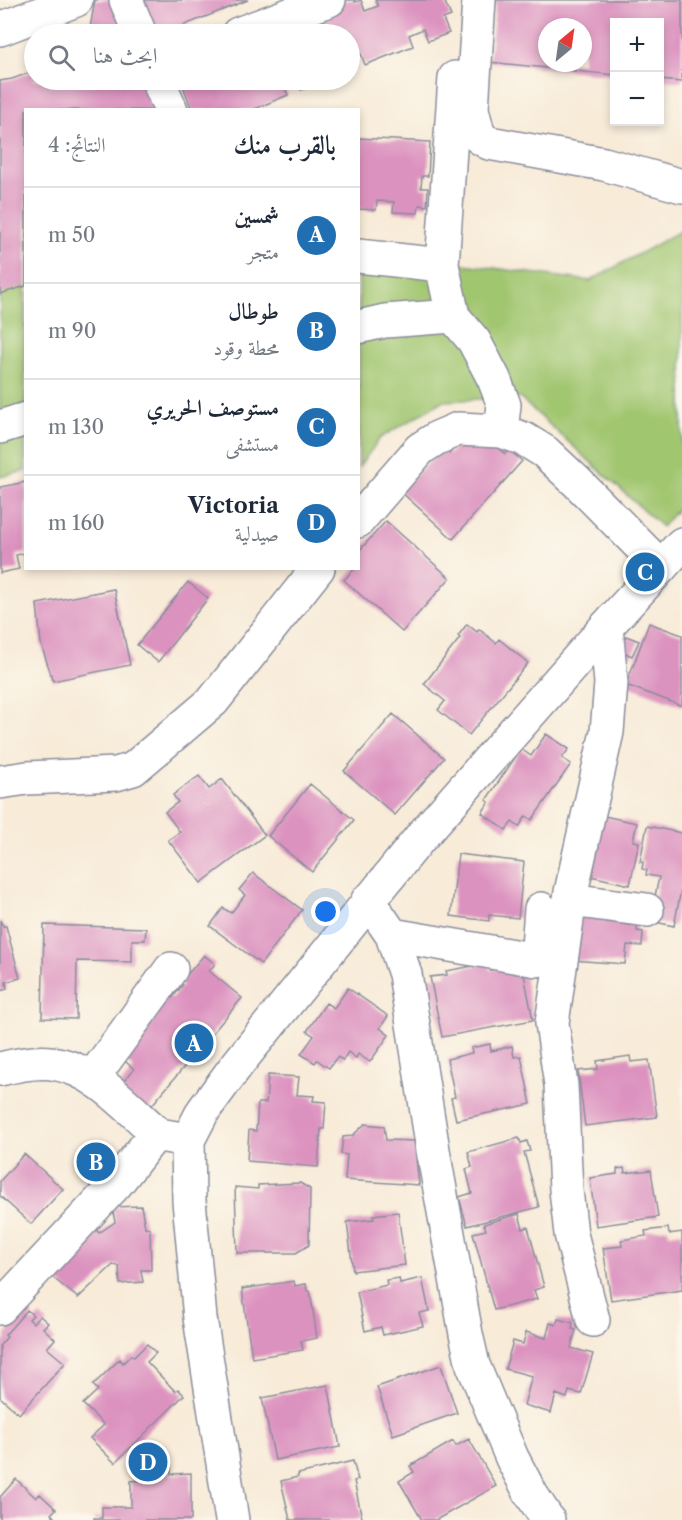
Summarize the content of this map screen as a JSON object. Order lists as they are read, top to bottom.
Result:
{
  "north": "top right",
  "page": {
    "map_buttons": ["+", "−"],
    "search": "ابحث هنا",
    "heading": ["بالقرب منك", "النتائج: 4"],
    "list": [
      {
        "mark": "A",
        "name": "شمسين",
        "note": "متجر",
        "value": "50 m"
      },
      {
        "mark": "B",
        "name": "طوطال",
        "note": "محطة وقود",
        "value": "90 m"
      },
      {
        "mark": "C",
        "name": "مستوصف الحريري",
        "note": "مستشفى",
        "value": "130 m"
      },
      {
        "mark": "D",
        "name": "Victoria",
        "note": "صيدلية",
        "value": "160 m"
      }
    ],
    "pins": [
      "C",
      "A",
      "B",
      "D"
    ]
  }
}
